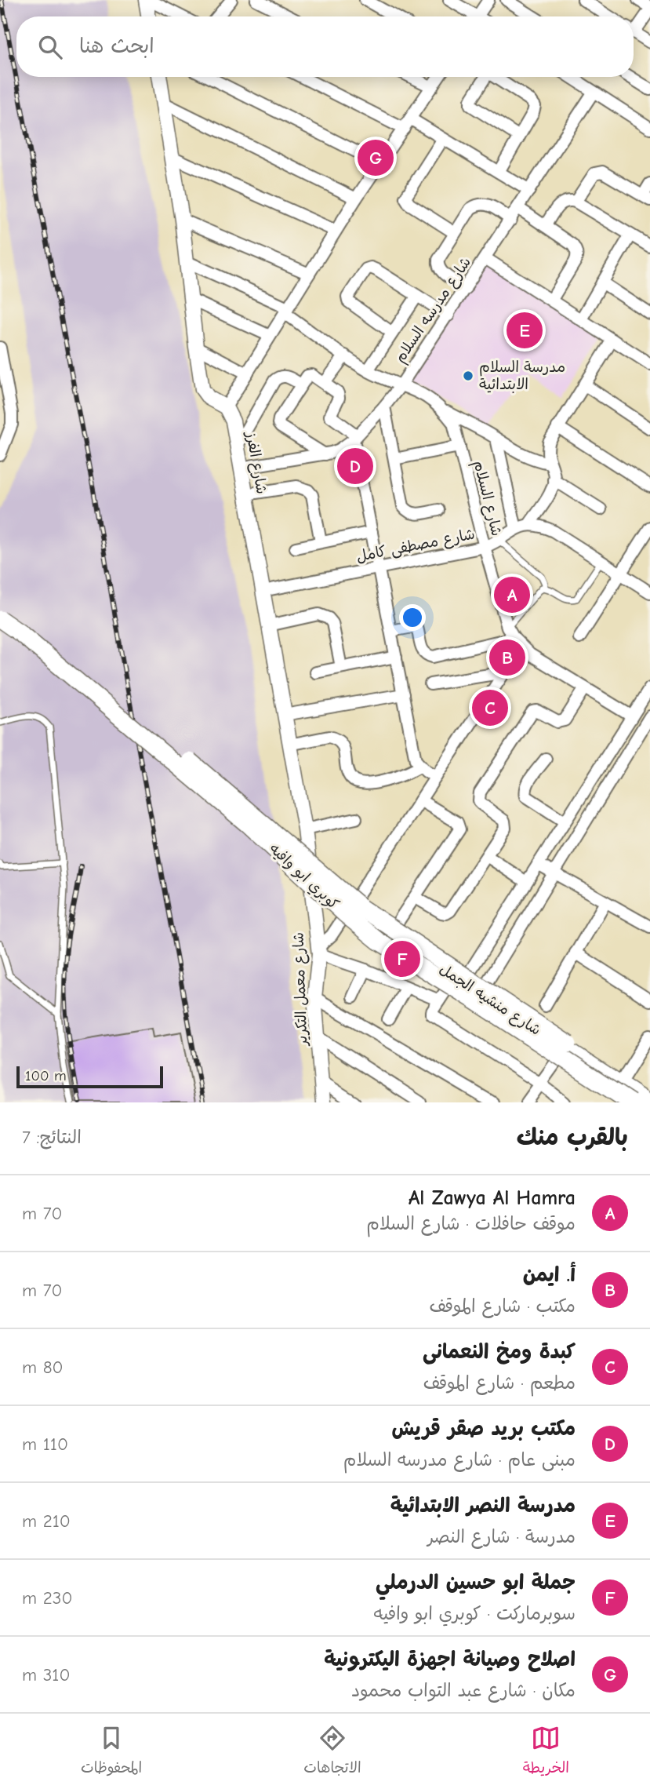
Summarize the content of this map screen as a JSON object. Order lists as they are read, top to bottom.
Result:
{
  "streets": {
    "main road": ["كوبري ابو وافيه", "شارع منشيه الجمل"],
    "street": [
      "شارع مدرسه السلام",
      "شارع الفرز",
      "شارع السلام",
      "شارع مصطفى كامل",
      "شارع معمل التكرير"
    ]
  },
  "crossings": [
    ["شارع مدرسه السلام", "شارع الفرز"],
    ["شارع مدرسه السلام", "شارع السلام"],
    ["شارع الفرز", "شارع مصطفى كامل"],
    ["شارع الفرز", "شارع معمل التكرير"],
    ["شارع الفرز", "شارع منشيه الجمل"],
    ["شارع السلام", "شارع مصطفى كامل"],
    ["كوبري ابو وافيه", "شارع منشيه الجمل"],
    ["شارع معمل التكرير", "شارع منشيه الجمل"]
  ],
  "places": ["مدرسة السلام الابتدائية"],
  "scale_bar": "100 m",
  "page": {
    "search": "ابحث هنا",
    "pins": [
      "G",
      "E",
      "D",
      "A",
      "B",
      "C",
      "F"
    ],
    "scale": "100 m",
    "heading": ["بالقرب منك", "النتائج: 7"],
    "list": [
      {
        "mark": "A",
        "name": "Al Zawya Al Hamra",
        "note": "موقف حافلات · شارع السلام",
        "value": "70 m"
      },
      {
        "mark": "B",
        "name": "أ. ايمن",
        "note": "مكتب · شارع الموقف",
        "value": "70 m"
      },
      {
        "mark": "C",
        "name": "كبدة ومخ النعمانى",
        "note": "مطعم · شارع الموقف",
        "value": "80 m"
      },
      {
        "mark": "D",
        "name": "مكتب بريد صقر قريش",
        "note": "مبنى عام · شارع مدرسه السلام",
        "value": "110 m"
      },
      {
        "mark": "E",
        "name": "مدرسة النصر الابتدائية",
        "note": "مدرسة · شارع النصر",
        "value": "210 m"
      },
      {
        "mark": "F",
        "name": "جملة ابو حسين الدرملي",
        "note": "سوبرماركت · كوبري ابو وافيه",
        "value": "230 m"
      },
      {
        "mark": "G",
        "name": "اصلاح وصيانة اجهزة اليكترونية",
        "note": "مكان · شارع عبد التواب محمود",
        "value": "310 m"
      }
    ],
    "nav": ["الخريطة", "الاتجاهات", "المحفوظات"]
  }
}
